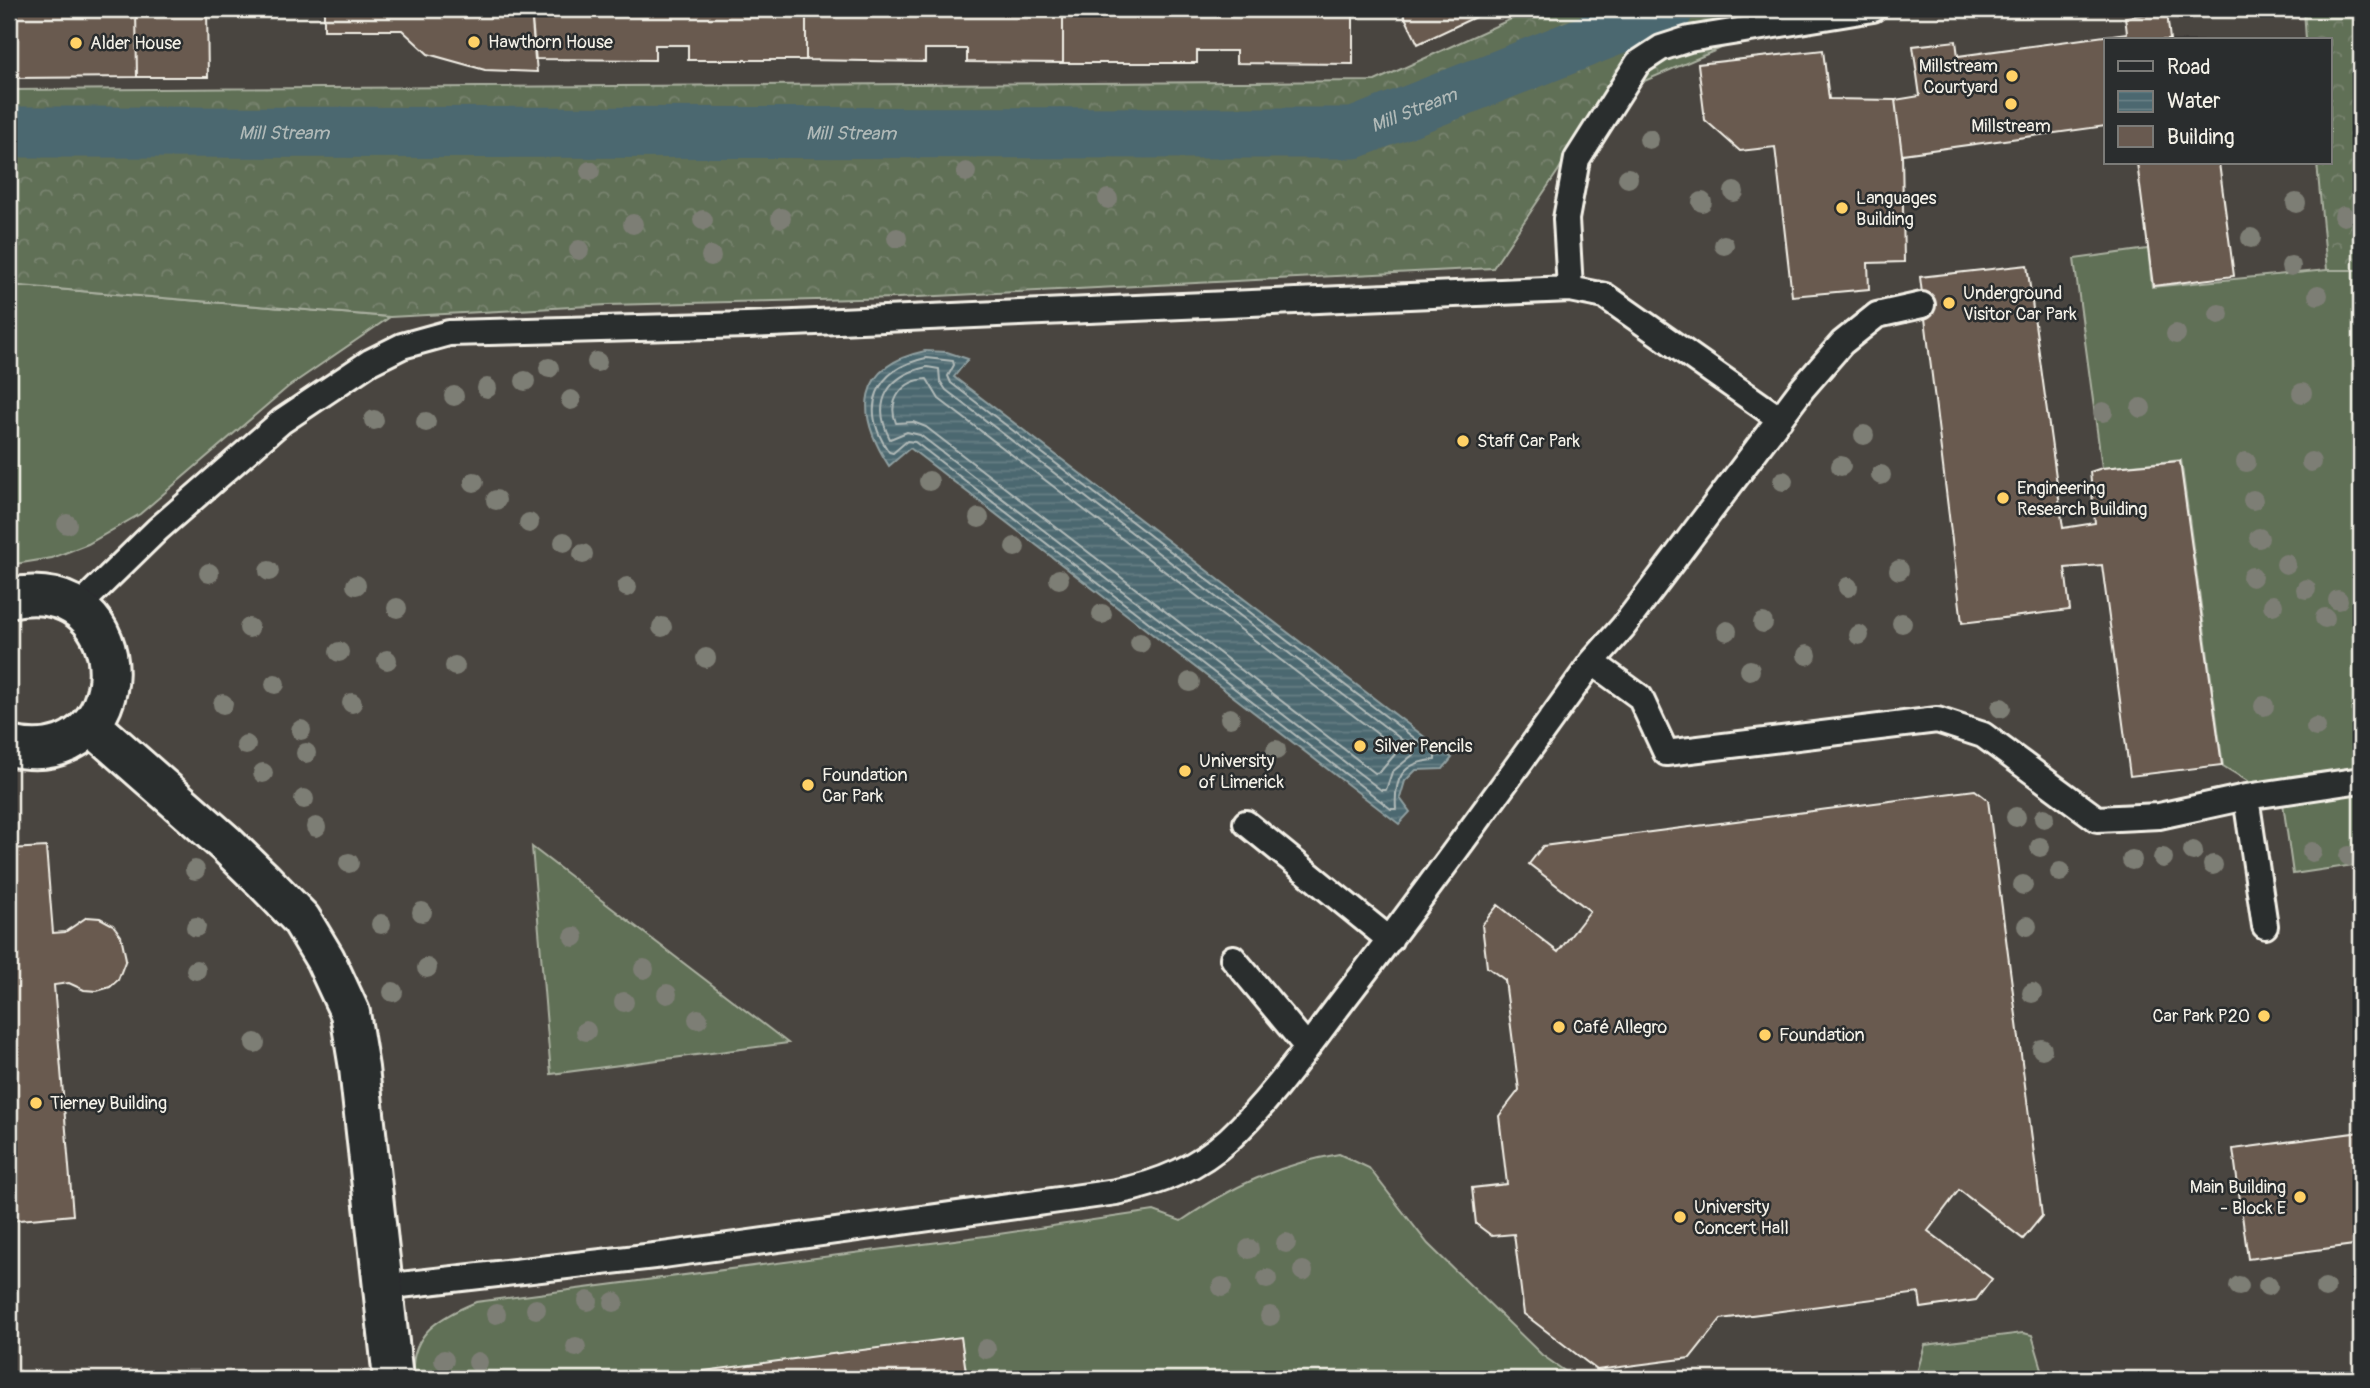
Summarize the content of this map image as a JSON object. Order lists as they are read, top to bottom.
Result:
{
  "water": ["Mill Stream"],
  "places": [
    "Hawthorn House",
    "Alder House",
    "Millstream Courtyard",
    "Millstream",
    "Languages Building",
    "Underground Visitor Car Park",
    "Staff Car Park",
    "Engineering Research Building",
    "Silver Pencils",
    "University of Limerick",
    "Foundation Car Park",
    "Car Park P20",
    "Café Allegro",
    "Foundation",
    "Tierney Building",
    "Main Building - Block E",
    "University Concert Hall"
  ],
  "legend": ["Road", "Water", "Building"]
}
